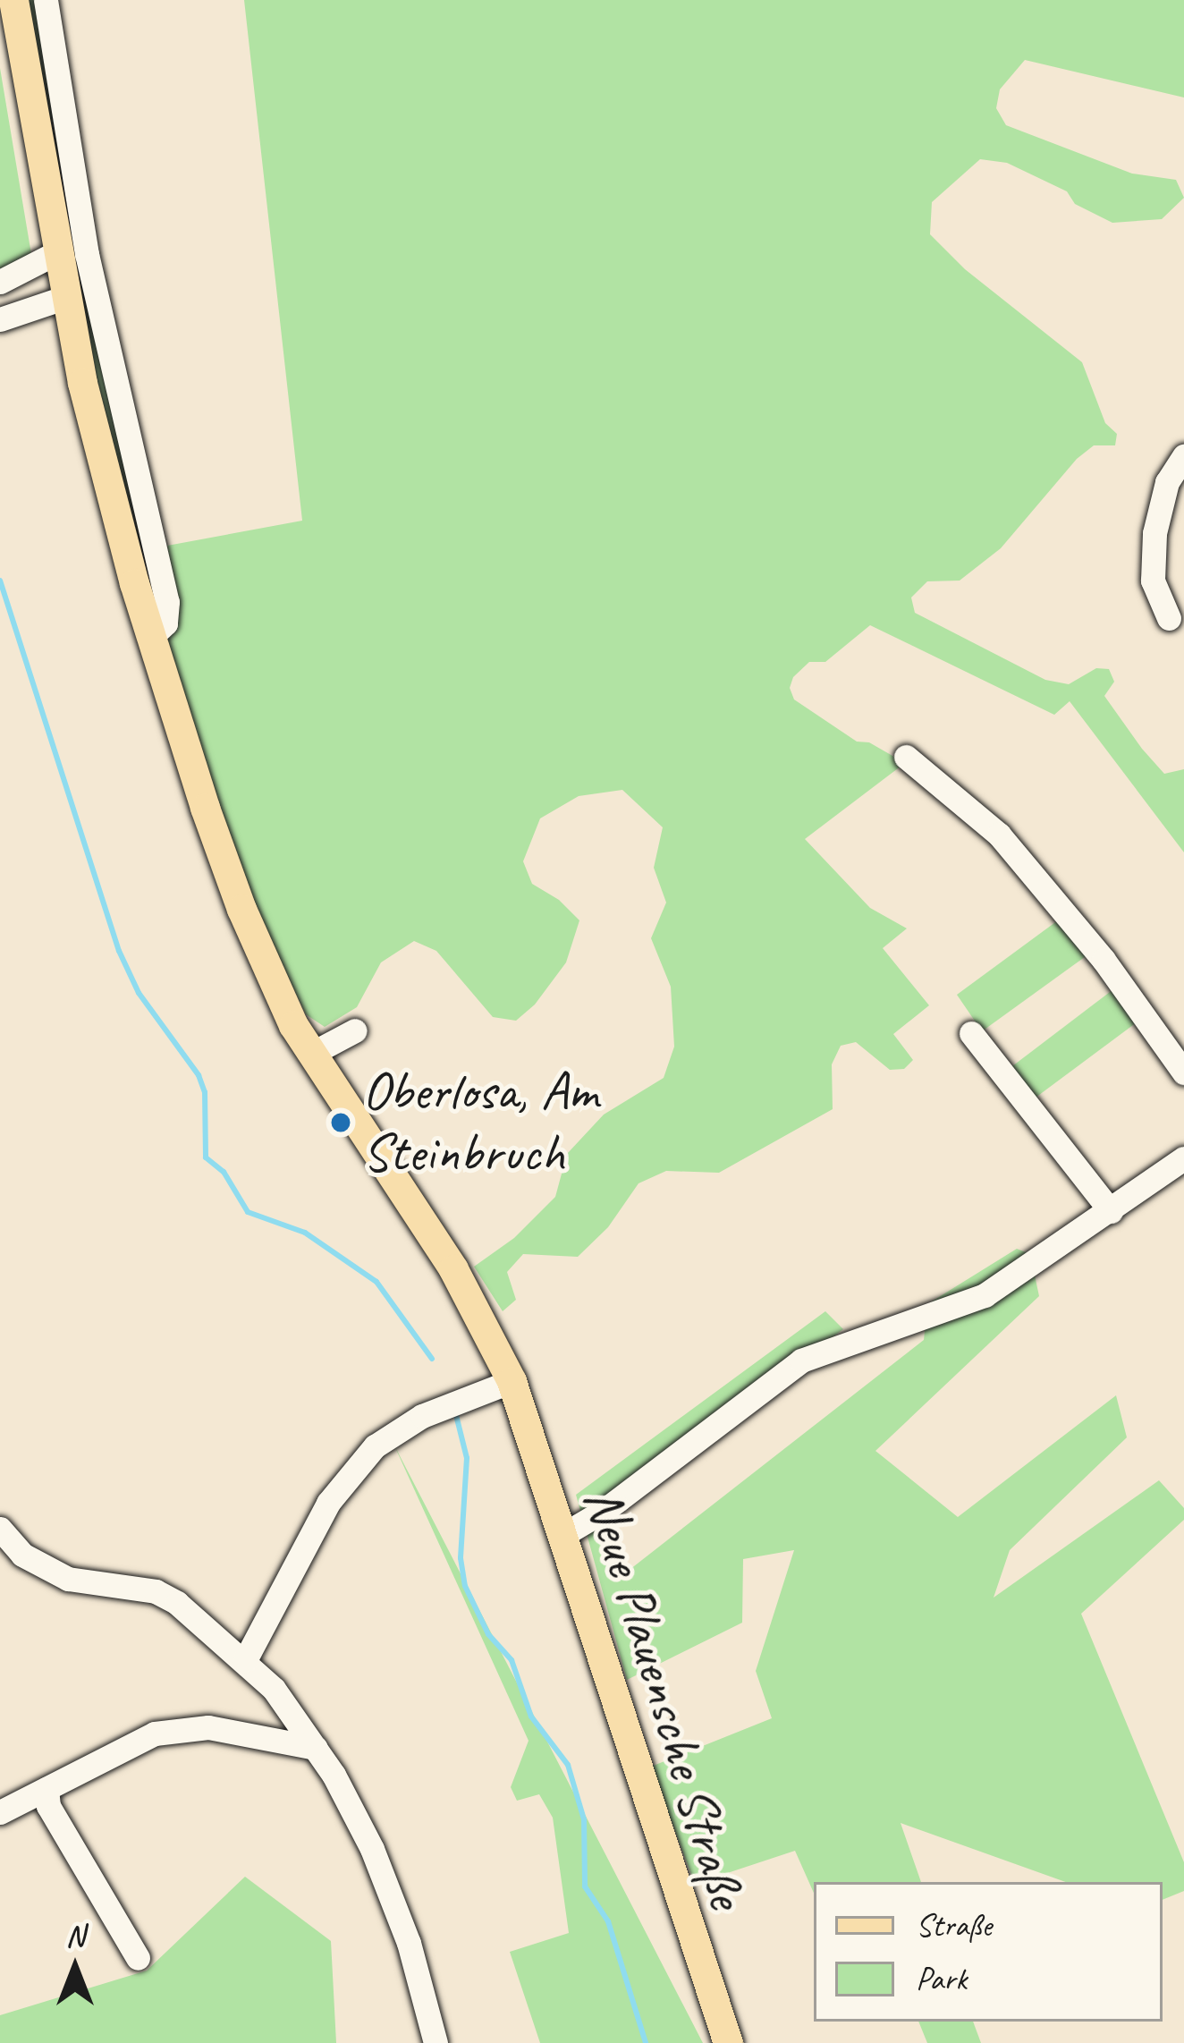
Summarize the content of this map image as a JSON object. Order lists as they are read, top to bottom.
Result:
{
  "streets": {
    "main road": ["Neue Plauensche Straße"]
  },
  "places": ["Oberlosa, Am Steinbruch"],
  "legend": ["Straße", "Park"],
  "north": "top"
}
